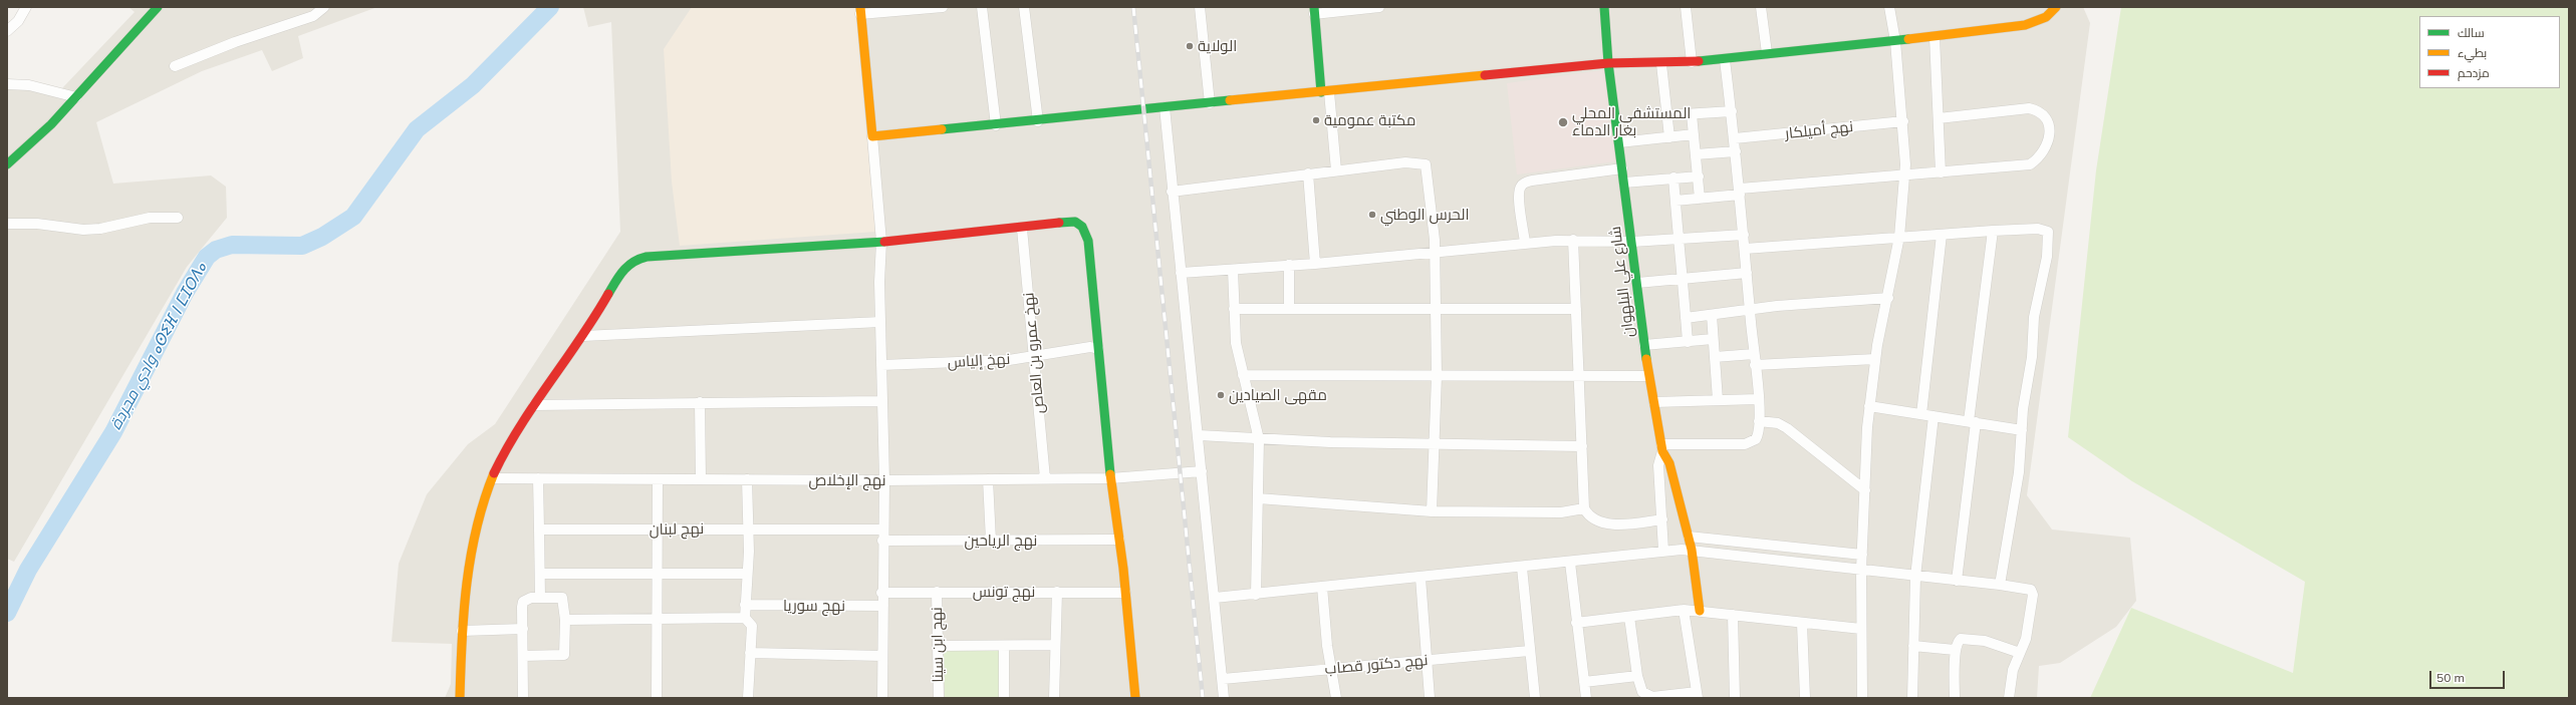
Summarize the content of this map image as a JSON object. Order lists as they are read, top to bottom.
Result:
{
  "streets": {
    "street": [
      "نهج أميلكار",
      "شارع علي البلهوان",
      "نهخ عمرو بن العاص",
      "نهخ إلياس",
      "نهج الإخلاص",
      "نهج لبنان",
      "نهج الرياحين",
      "نهج تونس",
      "نهج سوريا",
      "نهج ابن سينا",
      "نهج دكتور قصاب"
    ]
  },
  "crossings": [
    ["نهخ عمرو بن العاص", "نهخ إلياس"],
    ["نهخ عمرو بن العاص", "نهج الإخلاص"],
    ["نهج تونس", "نهج ابن سينا"]
  ],
  "water": ["وادي مجردة ⴰⵙⵉⴼ ⵏ ⵎⵊⵔⴷⴰ"],
  "places": [
    "الولاية",
    "مكتبة عمومية",
    "المستشفى المحلي بغار الدماء",
    "الحرس الوطني",
    "مقهى الصيادين"
  ],
  "legend": ["سالك", "بطيء", "مزدحم"],
  "scale_bar": "50 m"
}
